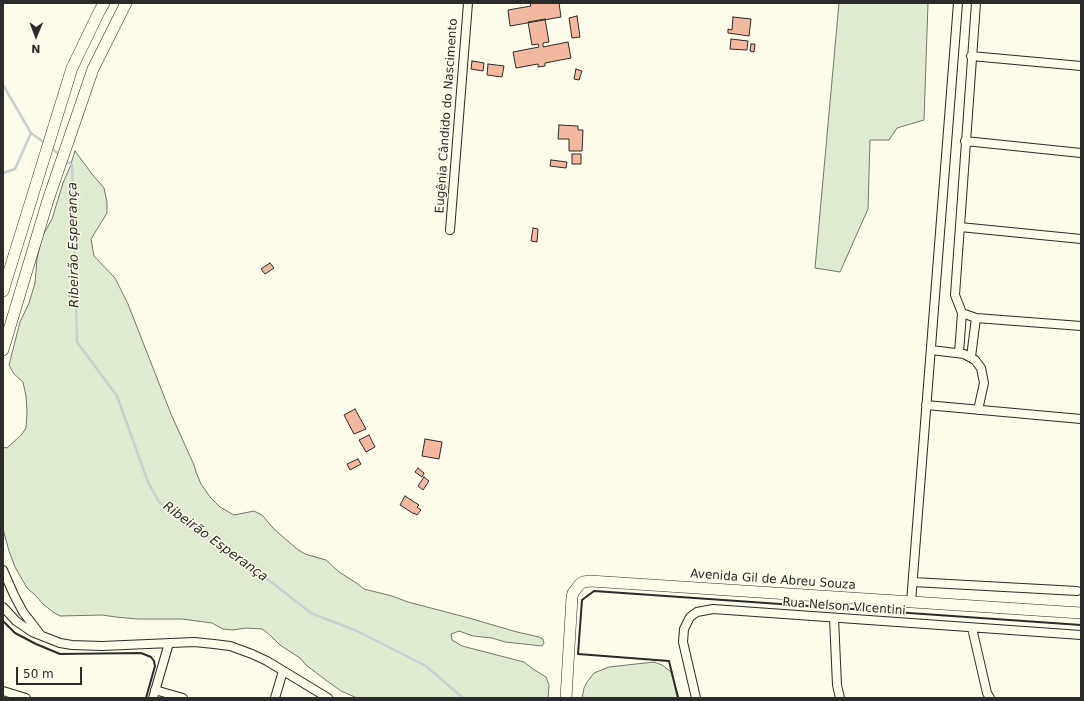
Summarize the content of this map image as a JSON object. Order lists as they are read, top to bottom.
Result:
{
  "streets": {
    "main road": ["Avenida Gil de Abreu Souza"],
    "street": ["Eugênia Cândido do Nascimento", "Rua Nelson VIcentini"]
  },
  "water": ["Ribeirão Esperança"],
  "scale_bar": "50 m",
  "north": "bottom"
}
